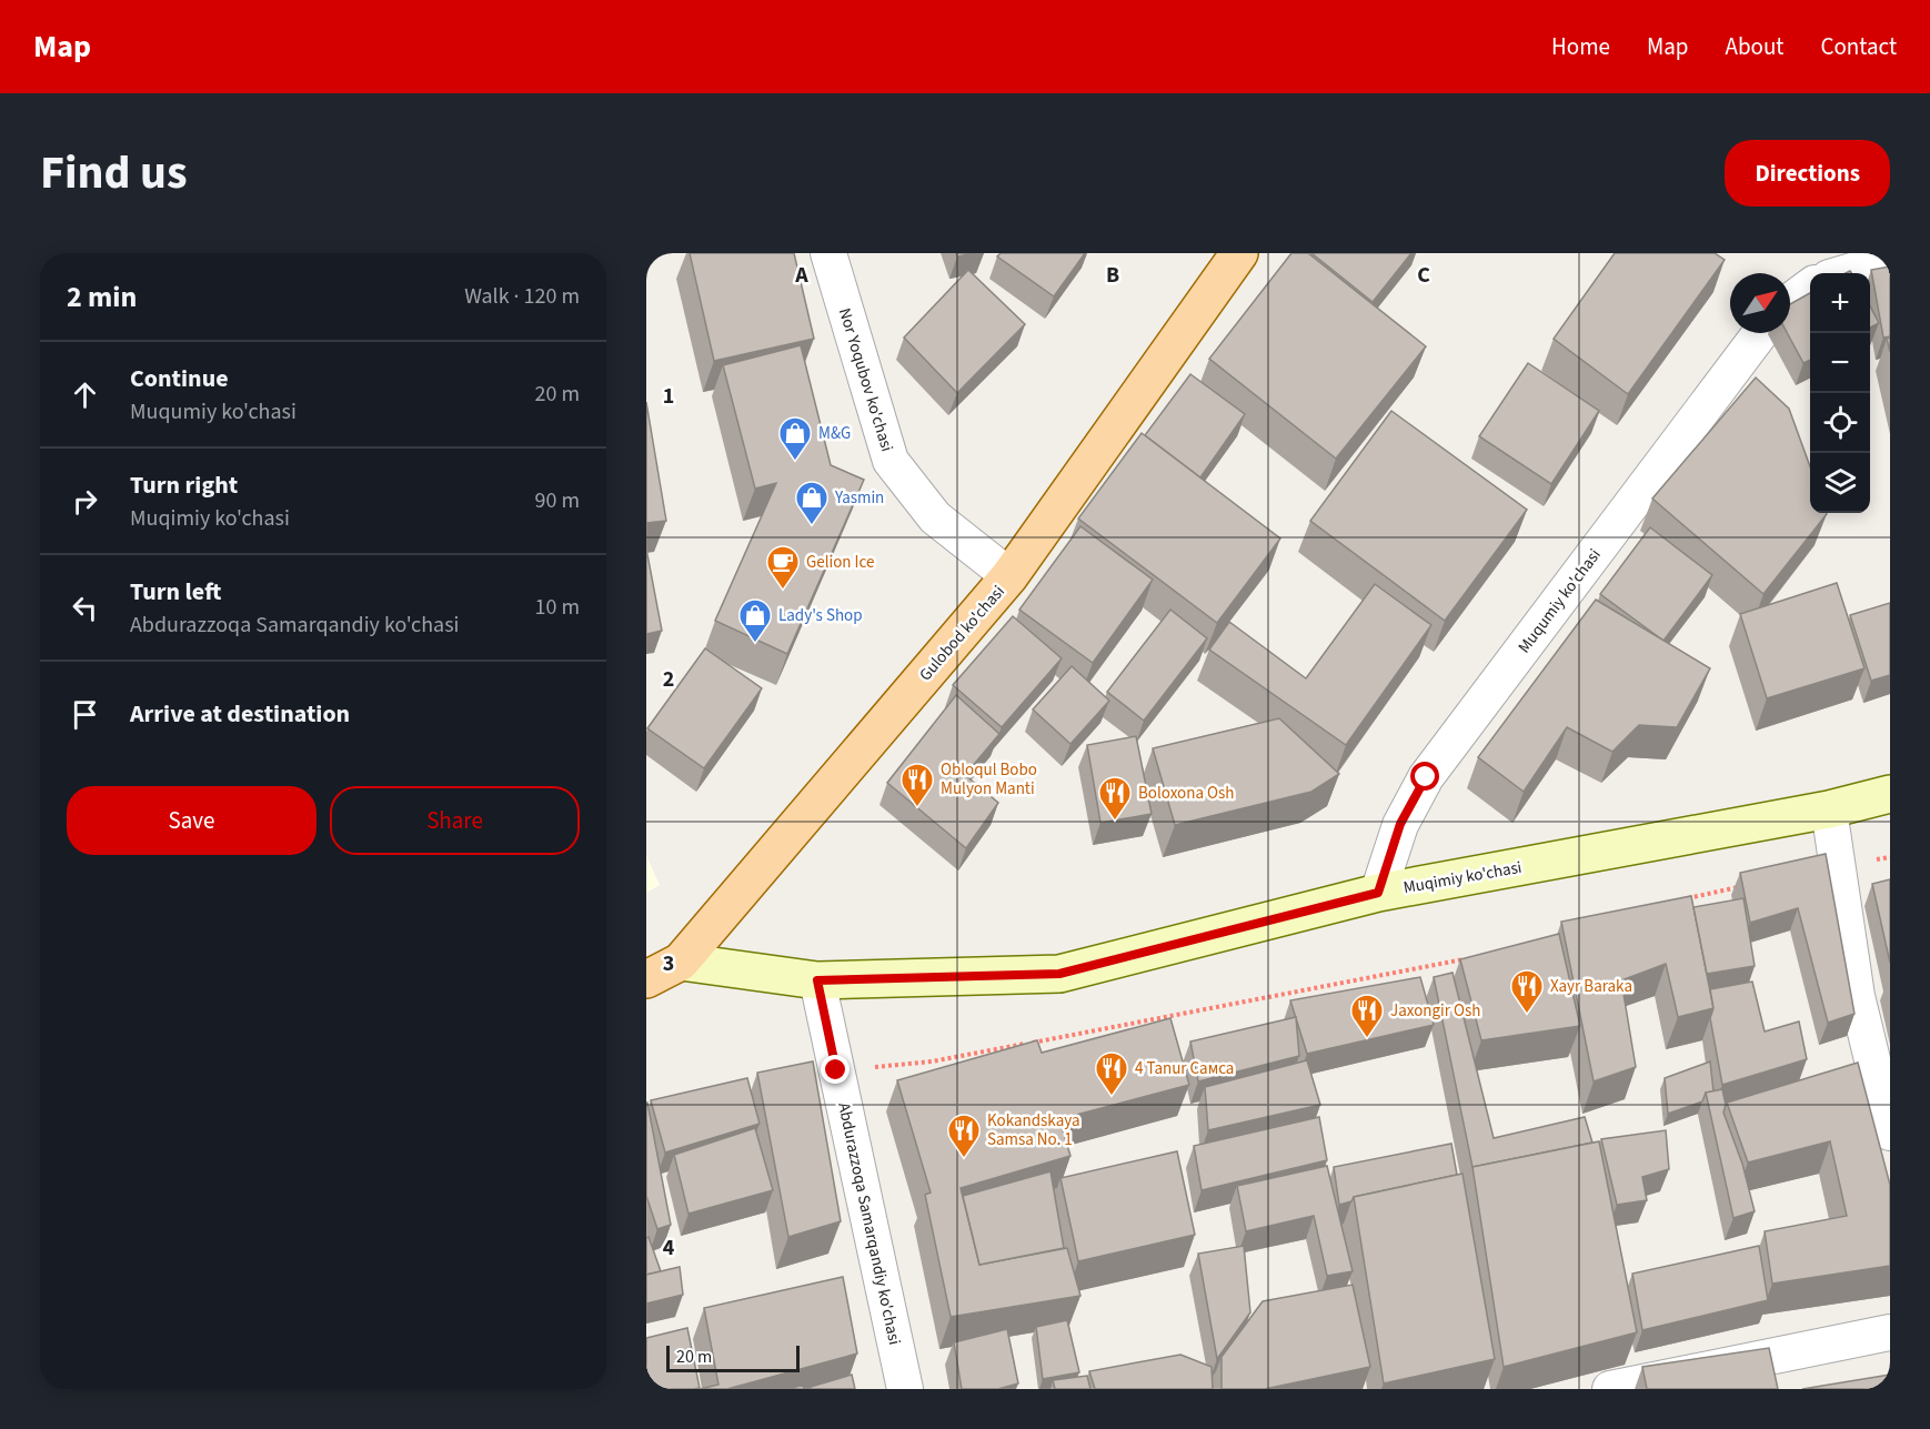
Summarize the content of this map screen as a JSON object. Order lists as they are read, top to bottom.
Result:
{
  "streets": {
    "main road": ["Gulobod ko'chasi", "Muqimiy ko'chasi"],
    "street": ["Nor Yoqubov ko'chasi", "Muqumiy ko'chasi", "Abdurazzoqa Samarqandiy ko'chasi"]
  },
  "crossings": [
    ["Nor Yoqubov ko'chasi", "Gulobod ko'chasi"],
    ["Muqumiy ko'chasi", "Muqimiy ko'chasi"],
    ["Gulobod ko'chasi", "Muqimiy ko'chasi"],
    ["Muqimiy ko'chasi", "Abdurazzoqa Samarqandiy ko'chasi"]
  ],
  "places": {
    "shop": ["M&G", "Yasmin", "Lady's Shop"],
    "cafe": ["Gelion Ice"],
    "restaurant": [
      "Obloqul Bobo Mulyon Manti",
      "Boloxona Osh",
      "Xayr Baraka",
      "Jaxongir Osh",
      "4 Tanur Самса",
      "Kokandskaya Samsa No. 1"
    ]
  },
  "scale_bar": "20 m",
  "north": "top right",
  "page": {
    "header": "Map",
    "nav": [
      "Home",
      "Map",
      "About",
      "Contact"
    ],
    "title": "Find us",
    "buttons": [
      "Directions",
      ["Save", "Share"]
    ],
    "heading": ["2 min", "Walk · 120 m"],
    "map_buttons": ["+", "−"],
    "list": [
      ["Continue", "Muqumiy ko'chasi", "20 m"],
      ["Turn right", "Muqimiy ko'chasi", "90 m"],
      ["Turn left", "Abdurazzoqa Samarqandiy ko'chasi", "10 m"],
      "Arrive at destination"
    ],
    "scale": "20 m"
  },
  "grid": {
    "columns": ["A", "B", "C"],
    "rows": [
      "1",
      "2",
      "3",
      "4"
    ]
  }
}
